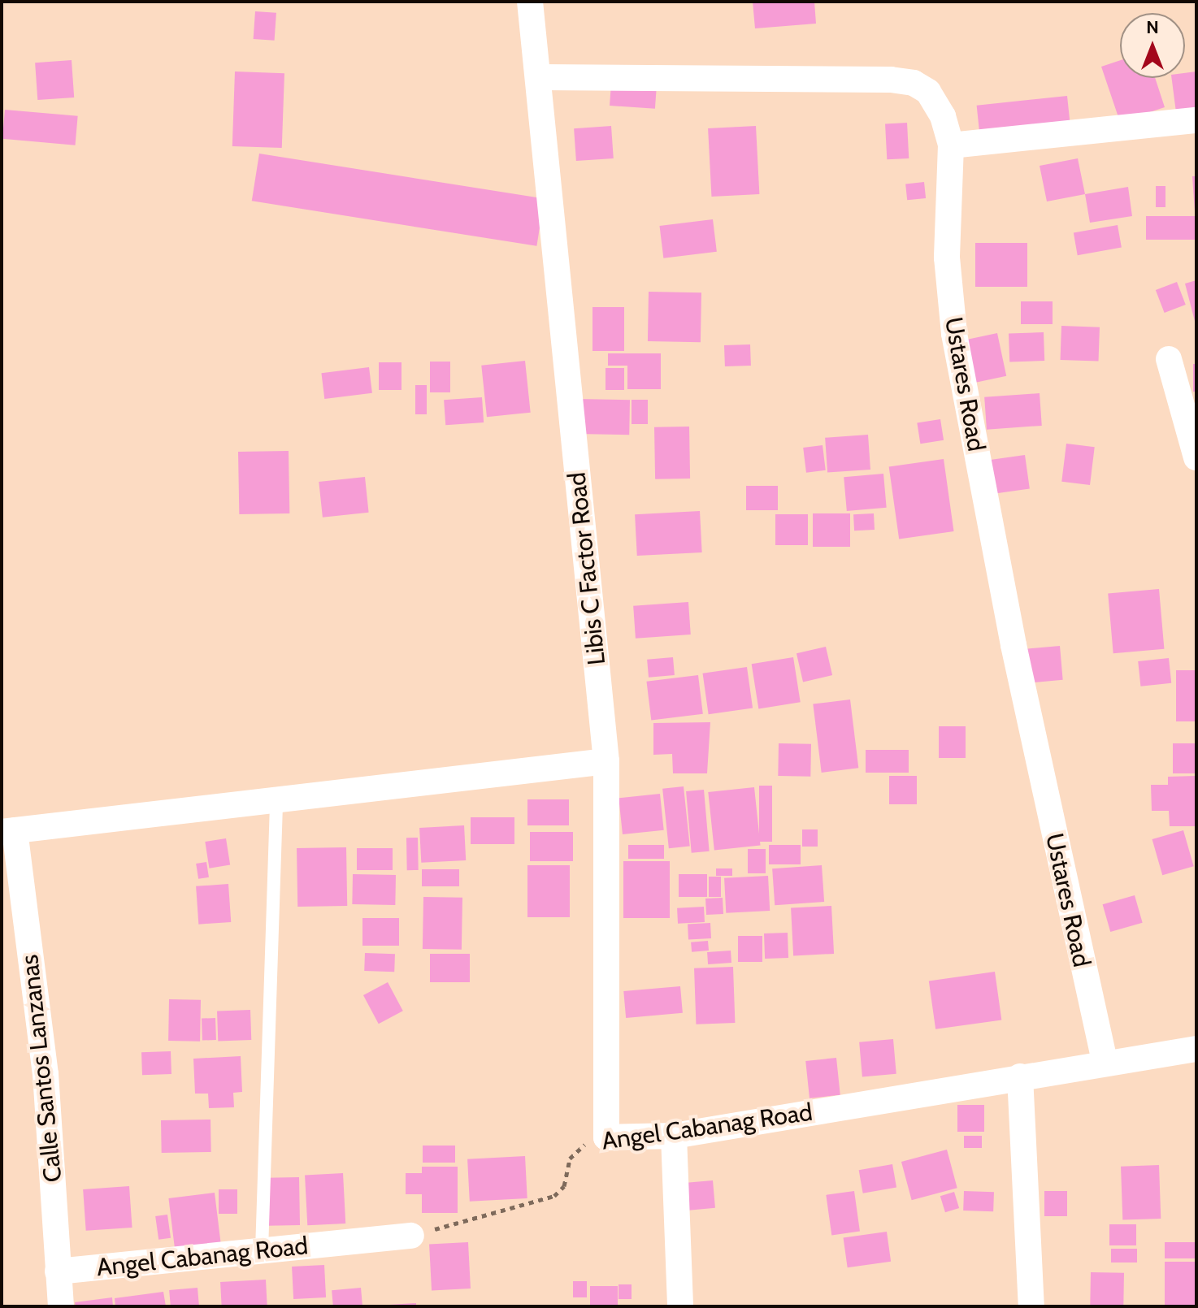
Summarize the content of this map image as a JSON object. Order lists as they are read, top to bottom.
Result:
{
  "streets": {
    "street": [
      "Ustares Road",
      "Libis C Factor Road",
      "Calle Santos Lanzanas",
      "Angel Cabanag Road"
    ]
  },
  "crossings": [
    ["Ustares Road", "Libis C Factor Road"],
    ["Ustares Road", "Angel Cabanag Road"],
    ["Libis C Factor Road", "Angel Cabanag Road"],
    ["Calle Santos Lanzanas", "Angel Cabanag Road"]
  ],
  "north": "top"
}
